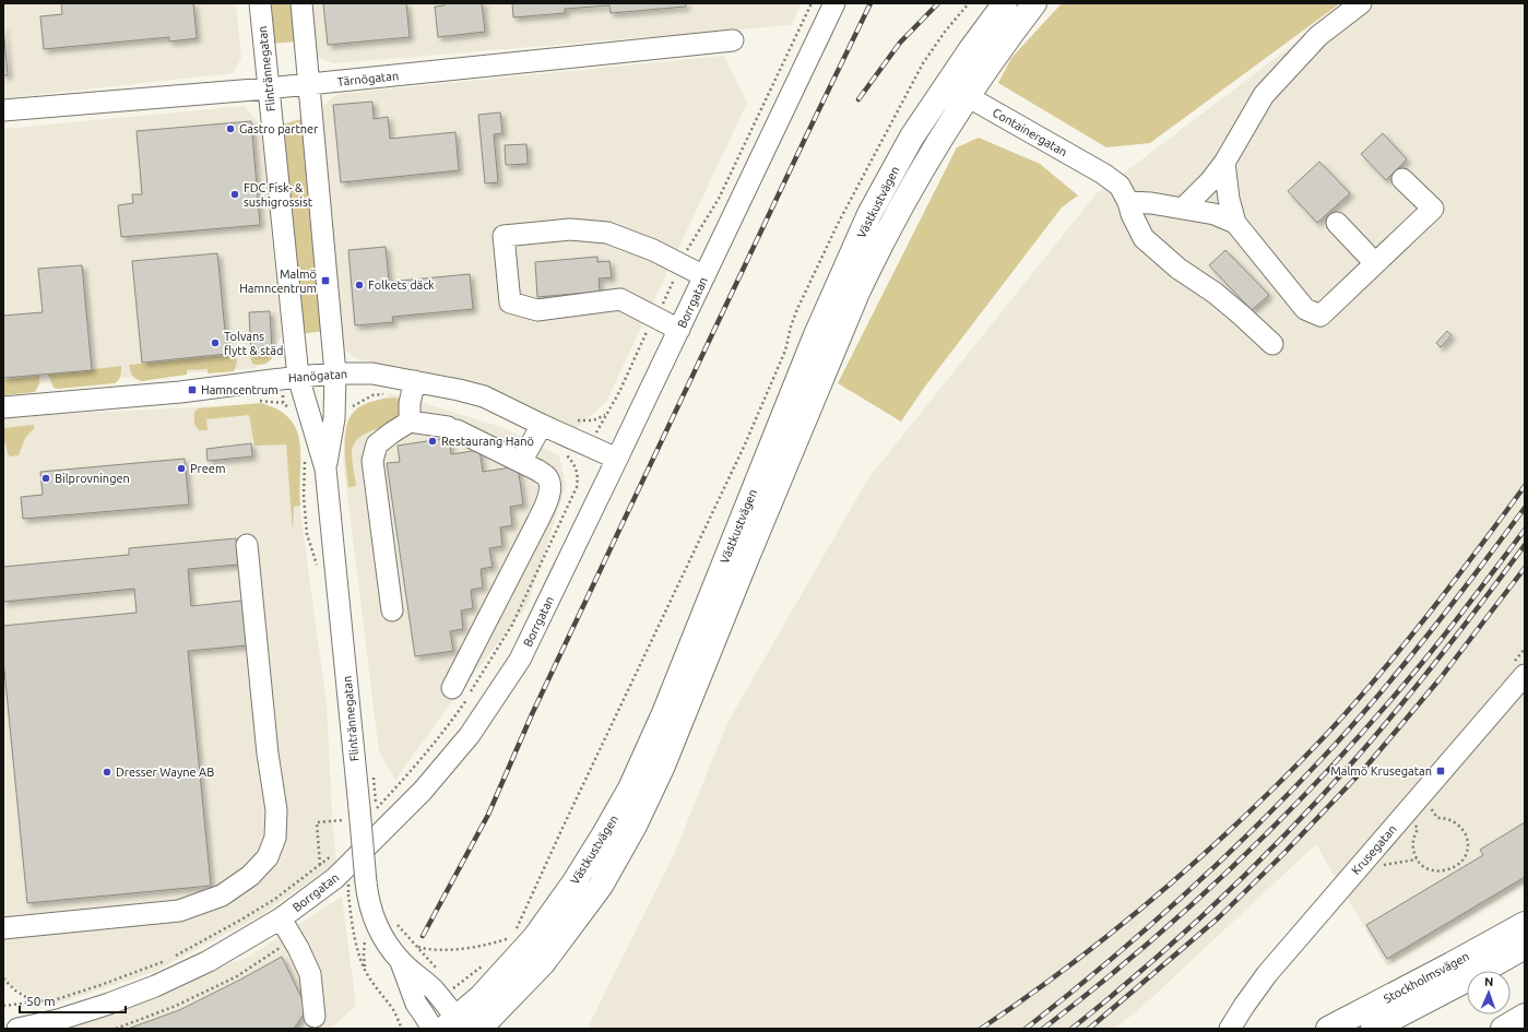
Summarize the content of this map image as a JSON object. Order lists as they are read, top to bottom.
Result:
{
  "streets": {
    "main road": ["Västkustvägen", "Stockholmsvägen"],
    "street": [
      "Flintrännegatan",
      "Tärnögatan",
      "Containergatan",
      "Borrgatan",
      "Hanögatan",
      "Krusegatan"
    ]
  },
  "crossings": [
    ["Flintrännegatan", "Tärnögatan"],
    ["Flintrännegatan", "Västkustvägen"],
    ["Flintrännegatan", "Hanögatan"],
    ["Containergatan", "Västkustvägen"],
    ["Borrgatan", "Hanögatan"]
  ],
  "places": {
    "other": [
      "Gastro partner",
      "FDC Fisk- & sushigrossist",
      "Folkets däck",
      "Tolvans flytt & städ",
      "Restaurang Hanö",
      "Preem",
      "Bilprovningen",
      "Dresser Wayne AB"
    ],
    "transit": ["Malmö Hamncentrum", "Hamncentrum", "Malmö Krusegatan"]
  },
  "scale_bar": "50 m",
  "north": "top"
}
